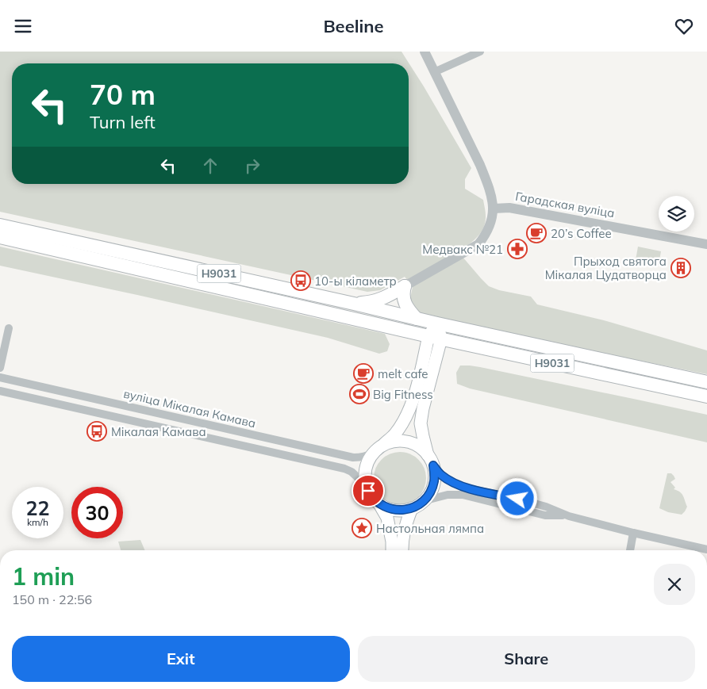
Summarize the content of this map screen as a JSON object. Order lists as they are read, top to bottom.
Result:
{
  "streets": {
    "main road": ["Н9031"],
    "street": ["Гарадская вуліца", "вуліца Мікалая Камава"]
  },
  "places": {
    "cafe": ["20’s Coffee", "melt cafe"],
    "pharmacy": ["Медвакс №21"],
    "building": ["Прыход святога Мікалая Цудатворца"],
    "bus stop": ["10-ы кіламетр", "Мікалая Камава"],
    "sports": ["Big Fitness"],
    "place": ["Настольная лямпа"]
  },
  "page": {
    "header": "Beeline",
    "turn": ["70 m", "Turn left"],
    "speed": "22 km/h",
    "limit": "30",
    "heading": ["1 min", "150 m · 22:56"],
    "buttons": ["Exit", "Share"]
  }
}
